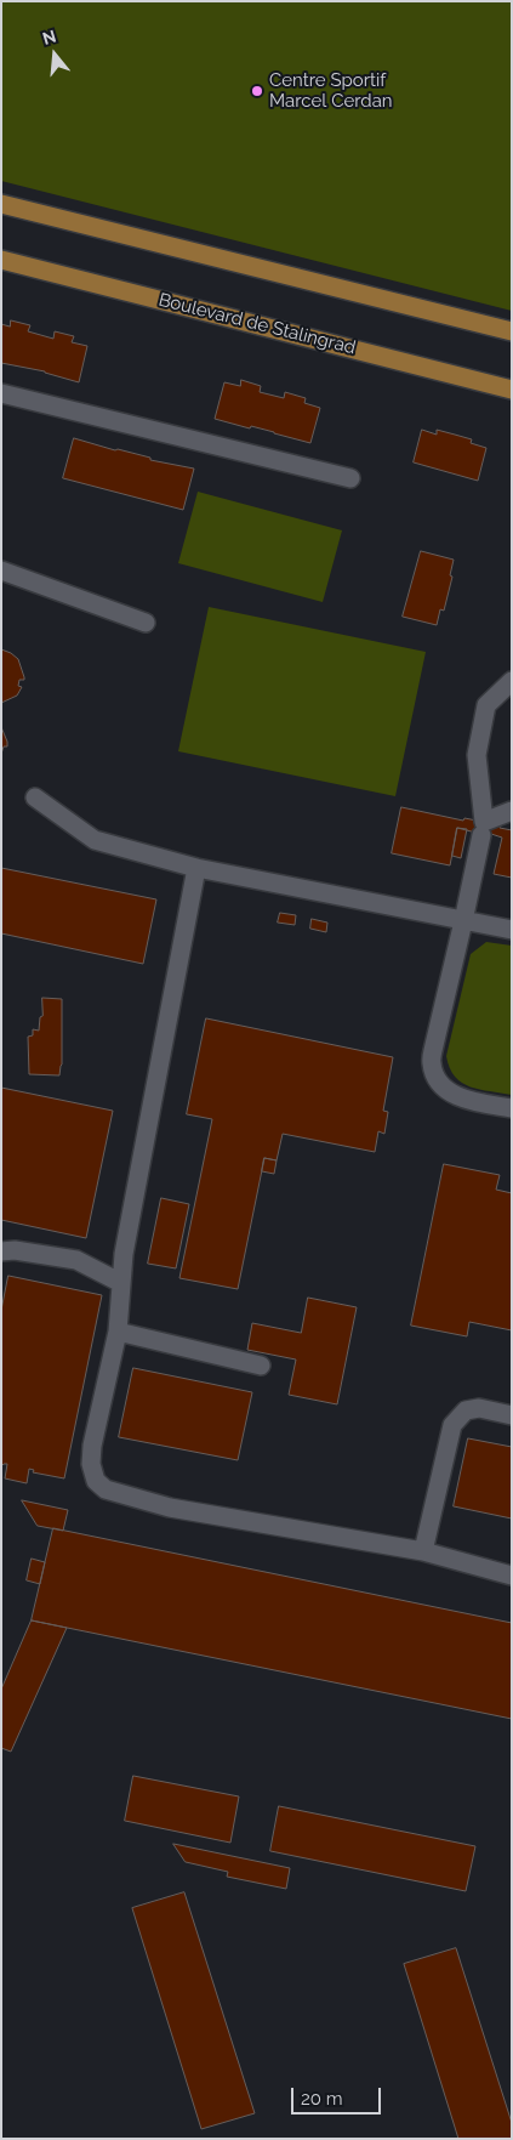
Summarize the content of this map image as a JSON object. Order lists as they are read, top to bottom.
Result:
{
  "streets": {
    "main road": ["Boulevard de Stalingrad"]
  },
  "places": ["Centre Sportif Marcel Cerdan"],
  "scale_bar": "20 m",
  "north": "top"
}
